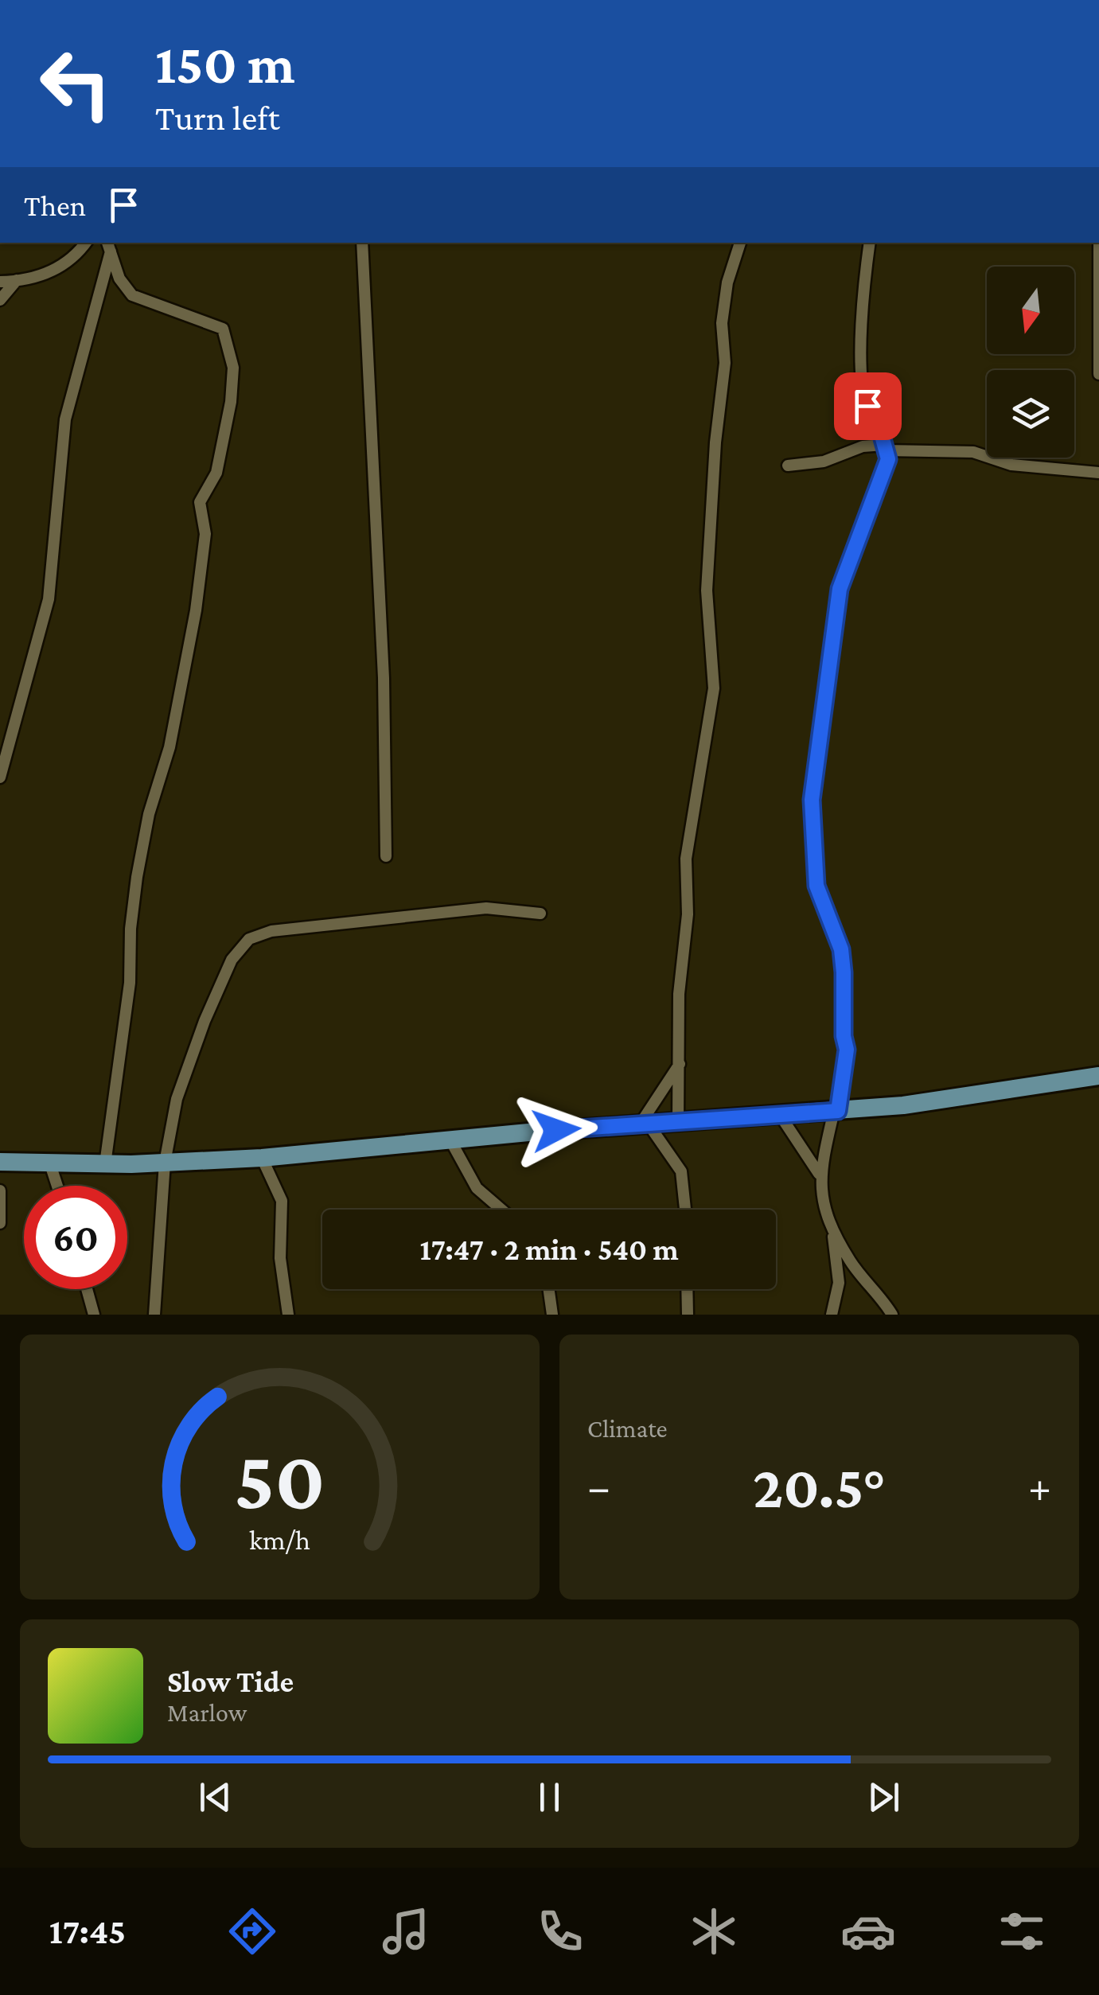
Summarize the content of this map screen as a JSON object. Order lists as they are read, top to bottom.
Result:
{
  "north": "bottom",
  "page": {
    "turn": ["150 m", "Turn left"],
    "then": "Then",
    "limit": "60",
    "trip": "17:47 · 2 min · 540 m",
    "tile": "Climate",
    "heat": ["−", "20.5°", "+"],
    "song": ["Slow Tide", "Marlow"],
    "tabs": "17:45",
    "gauge": ["50", "km/h"]
  }
}
